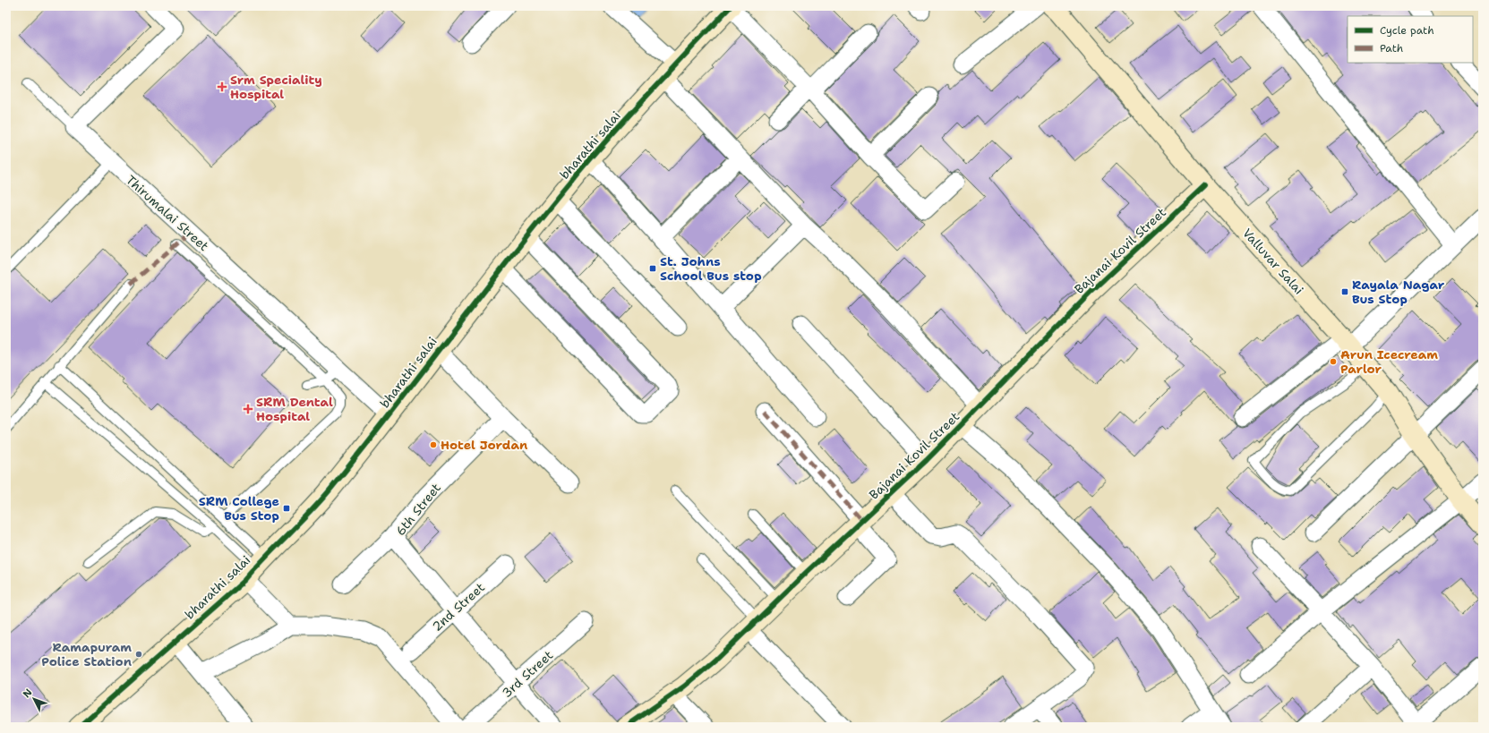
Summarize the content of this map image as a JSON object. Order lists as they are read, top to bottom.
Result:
{
  "streets": {
    "street": [
      "bharathi salai",
      "Thirumalai Street",
      "Bajanai Kovil Street",
      "Valluvar Salai",
      "6th Street",
      "2nd Street",
      "3rd Street"
    ]
  },
  "crossings": [
    ["bharathi salai", "Thirumalai Street"],
    ["Bajanai Kovil Street", "Valluvar Salai"],
    ["6th Street", "2nd Street"],
    ["6th Street", "3rd Street"]
  ],
  "places": {
    "health": ["Srm Speciality Hospital", "SRM Dental Hospital"],
    "transit": ["St. Johns School Bus stop", "Rayala Nagar Bus Stop", "SRM College Bus Stop"],
    "other": ["Arun Icecream Parlor", "Hotel Jordan", "Ramapuram Police Station"]
  },
  "legend": ["Cycle path", "Path"],
  "north": "top left"
}
